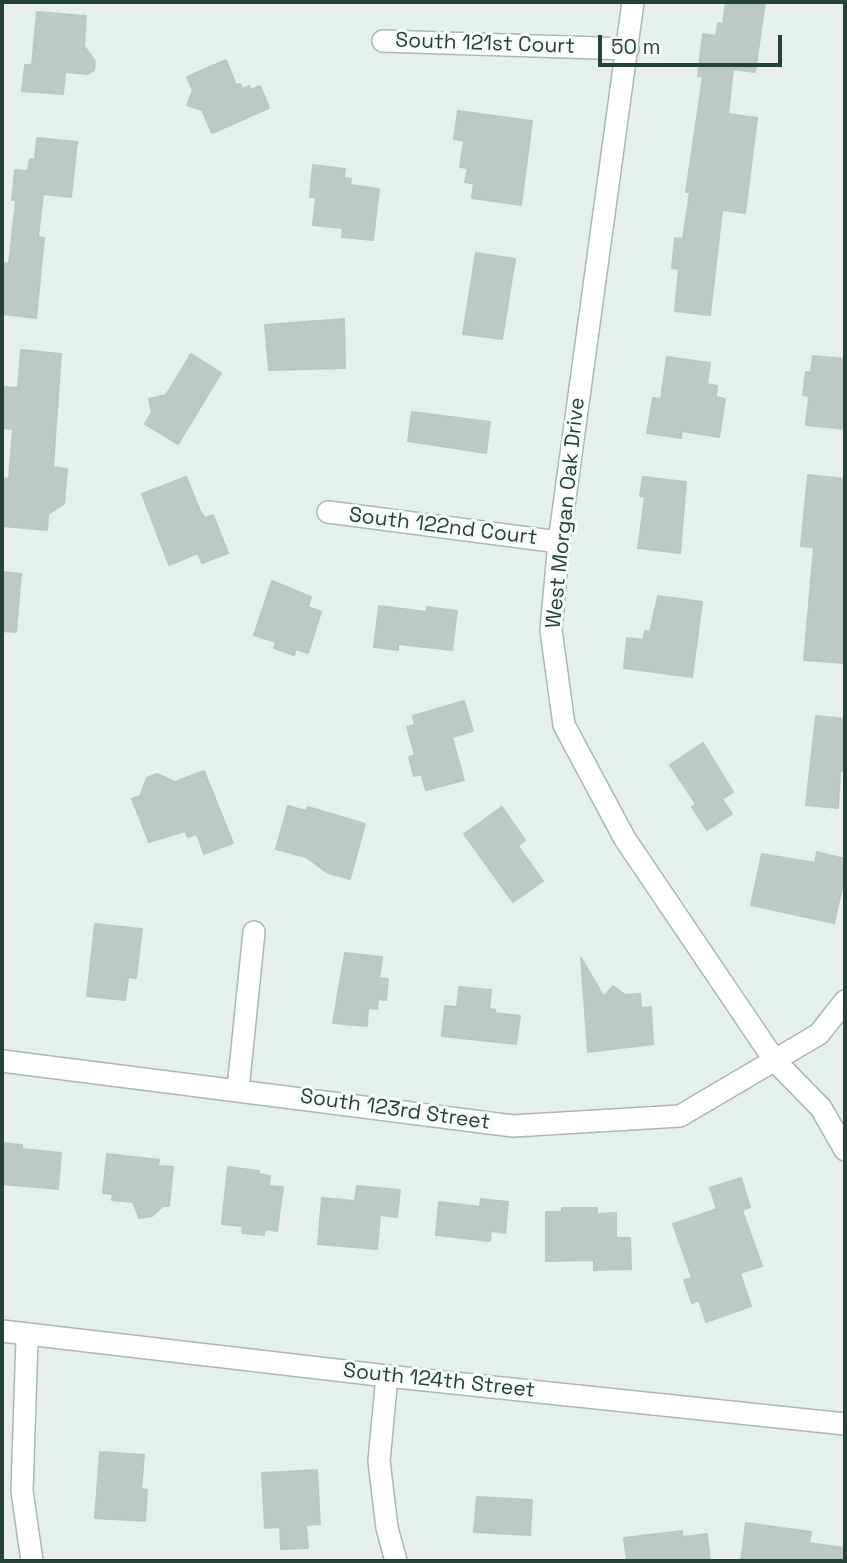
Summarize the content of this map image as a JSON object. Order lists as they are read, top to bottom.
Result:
{
  "streets": {
    "street": [
      "South 121st Court",
      "West Morgan Oak Drive",
      "South 122nd Court",
      "South 123rd Street",
      "South 124th Street"
    ]
  },
  "crossings": [
    ["South 121st Court", "West Morgan Oak Drive"],
    ["West Morgan Oak Drive", "South 122nd Court"],
    ["West Morgan Oak Drive", "South 123rd Street"]
  ],
  "scale_bar": "50 m"
}
